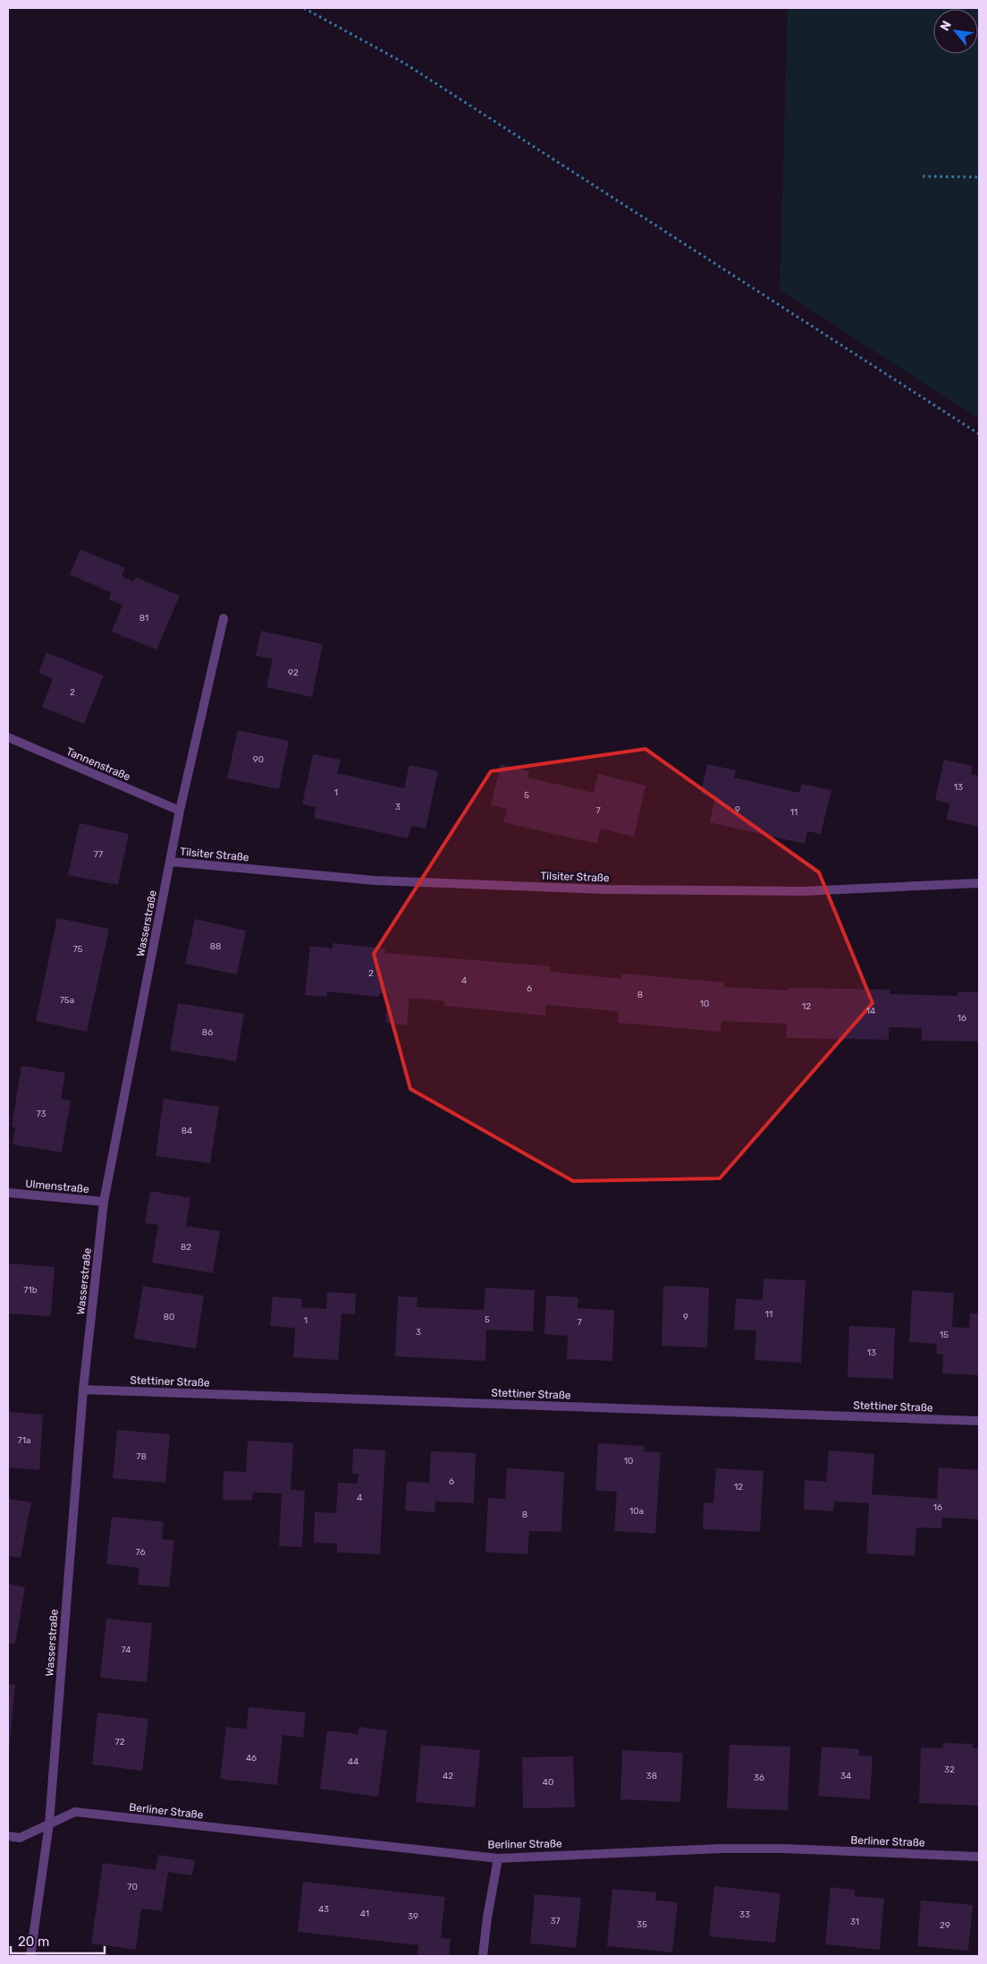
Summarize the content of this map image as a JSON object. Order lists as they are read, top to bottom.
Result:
{
  "streets": {
    "street": [
      "Tannenstraße",
      "Tilsiter Straße",
      "Wasserstraße",
      "Ulmenstraße",
      "Stettiner Straße",
      "Berliner Straße"
    ]
  },
  "crossings": [
    ["Tannenstraße", "Wasserstraße"],
    ["Tilsiter Straße", "Wasserstraße"],
    ["Wasserstraße", "Ulmenstraße"],
    ["Wasserstraße", "Stettiner Straße"],
    ["Wasserstraße", "Berliner Straße"]
  ],
  "house_numbers": [
    "81",
    "92",
    "2",
    "90",
    "13",
    "1",
    "5",
    "3",
    "9",
    "7",
    "11",
    "77",
    "88",
    "75",
    "2",
    "4",
    "6",
    "8",
    "75a",
    "10",
    "12",
    "14",
    "16",
    "86",
    "73",
    "84",
    "82",
    "71b",
    "11",
    "80",
    "9",
    "5",
    "1",
    "7",
    "3",
    "15",
    "13",
    "71a",
    "78",
    "10",
    "6",
    "12",
    "4",
    "16",
    "10a",
    "8",
    "76",
    "74",
    "72",
    "46",
    "44",
    "32",
    "42",
    "38",
    "34",
    "36",
    "40",
    "70",
    "43",
    "41",
    "33",
    "39",
    "37",
    "31",
    "35",
    "29"
  ],
  "scale_bar": "20 m",
  "north": "top left"
}
